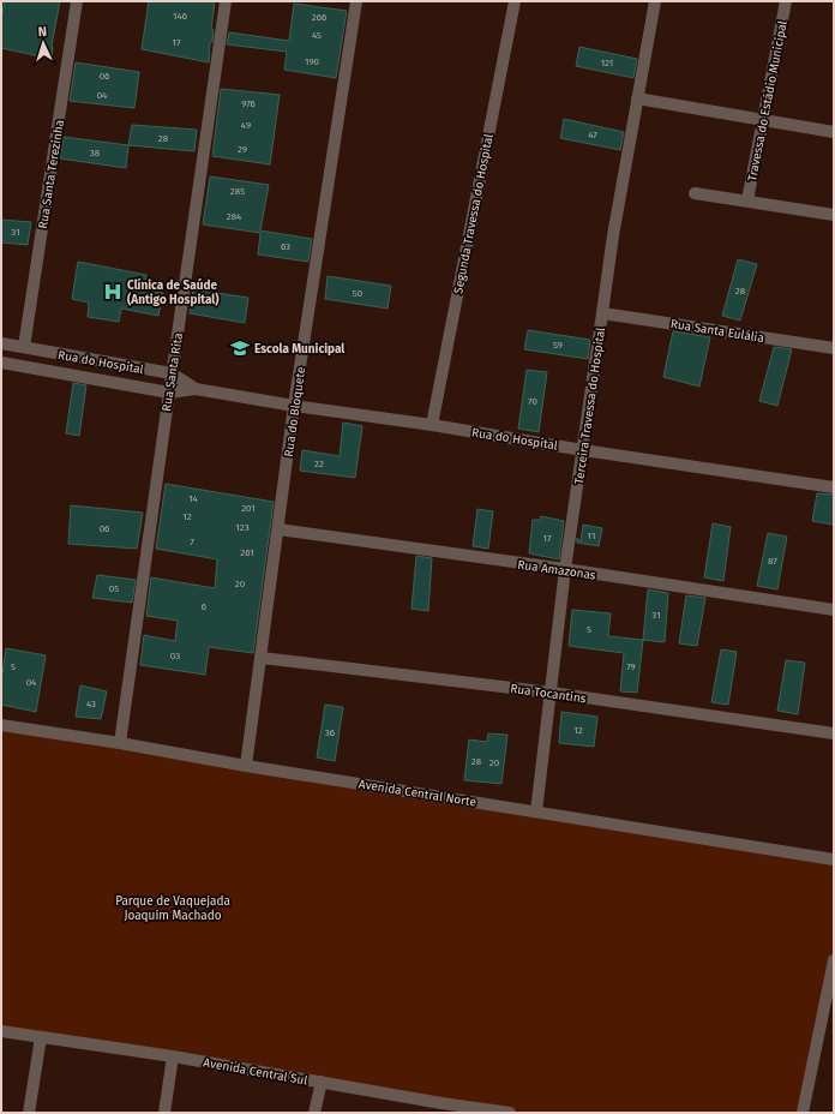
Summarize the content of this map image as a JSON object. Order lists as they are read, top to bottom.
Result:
{
  "streets": {
    "street": [
      "Travessa do Estádio Municipal",
      "Rua Santa Terezinha",
      "Segunda Travessa do Hospital",
      "Rua Santa Eulália",
      "Rua do Hospital",
      "Rua Santa Rita",
      "Terceira Travessa do Hospital",
      "Rua do Bloquete",
      "Rua Amazonas",
      "Rua Tocantins",
      "Avenida Central Norte",
      "Avenida Central Sul"
    ]
  },
  "crossings": [
    ["Rua Santa Terezinha", "Rua do Hospital"],
    ["Segunda Travessa do Hospital", "Rua do Hospital"],
    ["Rua Santa Eulália", "Terceira Travessa do Hospital"],
    ["Rua do Hospital", "Rua Santa Rita"],
    ["Rua do Hospital", "Terceira Travessa do Hospital"],
    ["Rua do Hospital", "Rua do Bloquete"],
    ["Rua Santa Rita", "Avenida Central Norte"],
    ["Terceira Travessa do Hospital", "Rua Amazonas"],
    ["Terceira Travessa do Hospital", "Rua Tocantins"],
    ["Terceira Travessa do Hospital", "Avenida Central Norte"],
    ["Rua do Bloquete", "Rua Amazonas"],
    ["Rua do Bloquete", "Rua Tocantins"],
    ["Rua do Bloquete", "Avenida Central Norte"]
  ],
  "parks": ["Parque de Vaquejada Joaquim Machado"],
  "places": {
    "hospital": ["Clínica de Saúde (Antigo Hospital)"],
    "school or university": ["Escola Municipal"]
  },
  "house_numbers": [
    "146",
    "266",
    "45",
    "17",
    "190",
    "121",
    "06",
    "04",
    "976",
    "49",
    "47",
    "28",
    "29",
    "38",
    "285",
    "284",
    "31",
    "63",
    "28",
    "50",
    "59",
    "70",
    "22",
    "14",
    "201",
    "12",
    "123",
    "06",
    "11",
    "17",
    "7",
    "261",
    "87",
    "20",
    "05",
    "6",
    "31",
    "5",
    "03",
    "5",
    "79",
    "04",
    "43",
    "12",
    "36",
    "28",
    "20"
  ],
  "north": "top"
}
